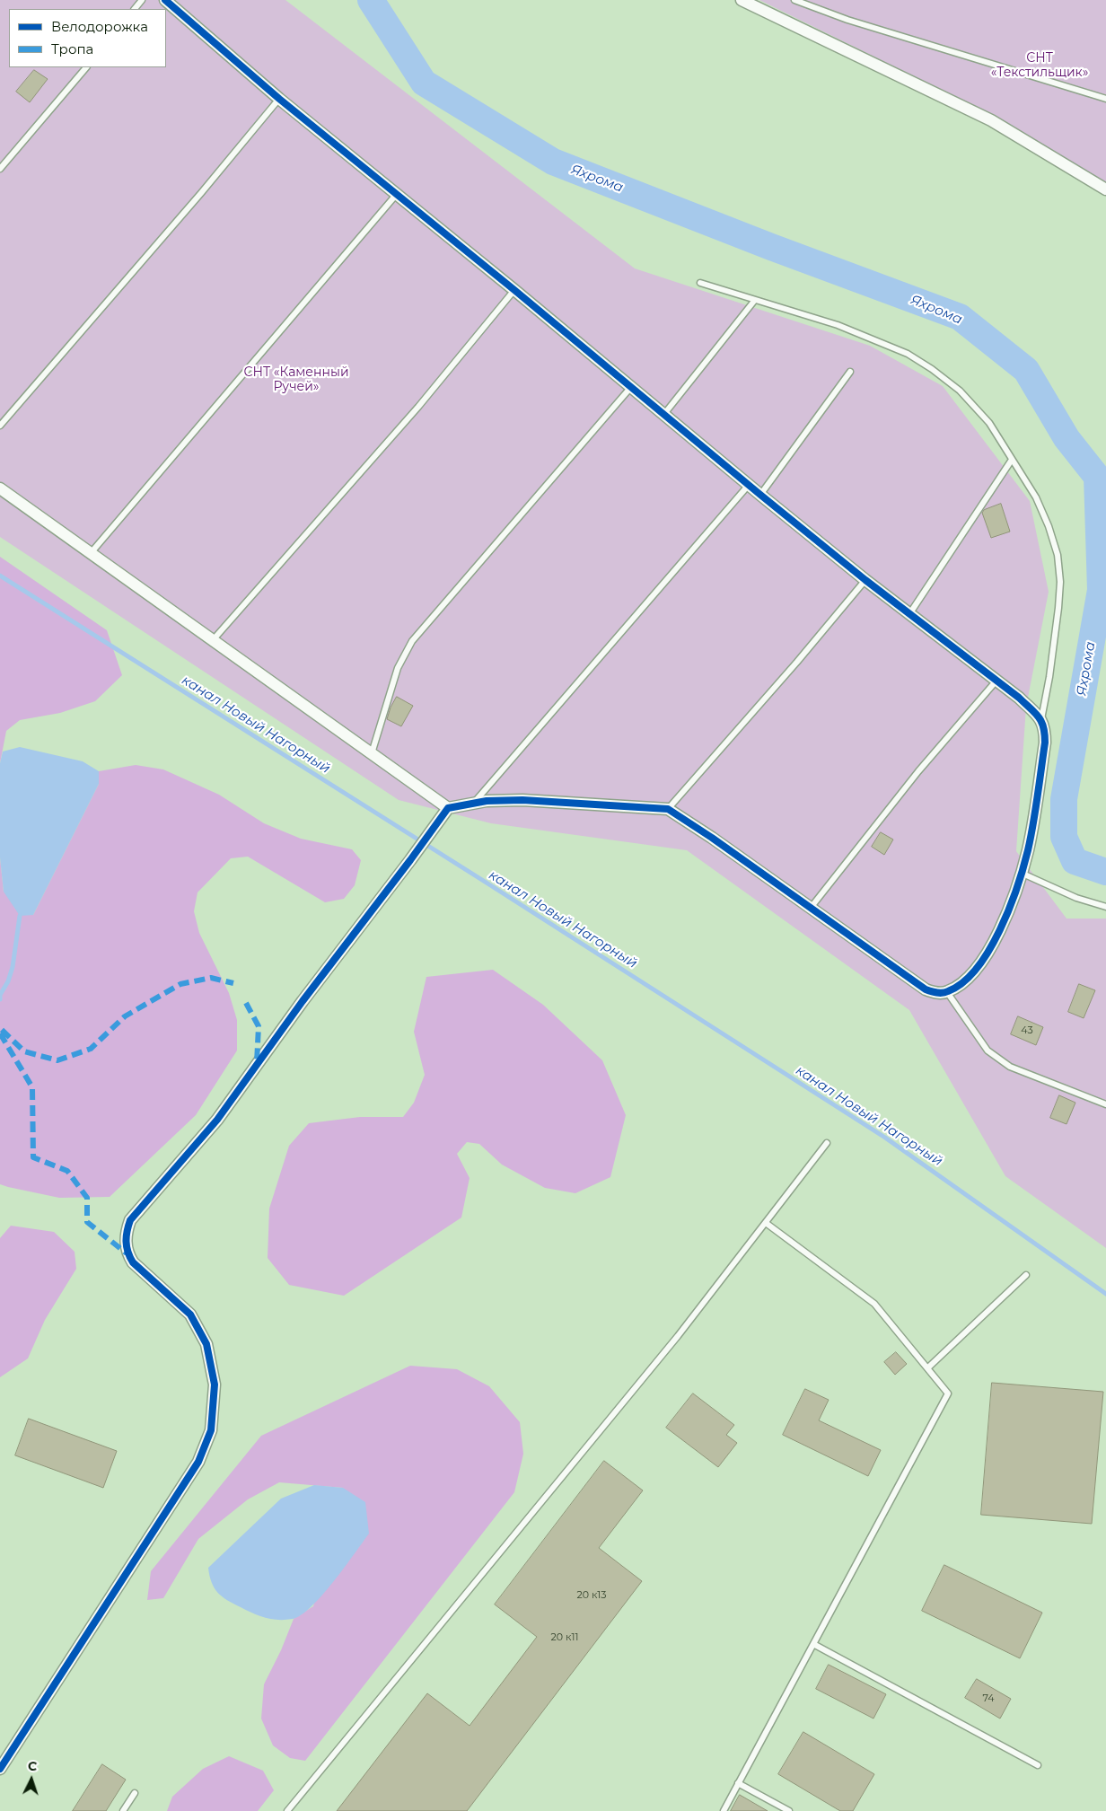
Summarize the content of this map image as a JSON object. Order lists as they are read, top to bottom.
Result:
{
  "water": ["Яхрома", "канал Новый Нагорный"],
  "parks": ["СНТ «Текстильщик»", "СНТ «Каменный Ручей»"],
  "house_numbers": [
    "43",
    "20 к13",
    "20 к11",
    "74"
  ],
  "legend": ["Велодорожка", "Тропа"],
  "north": "top"
}
